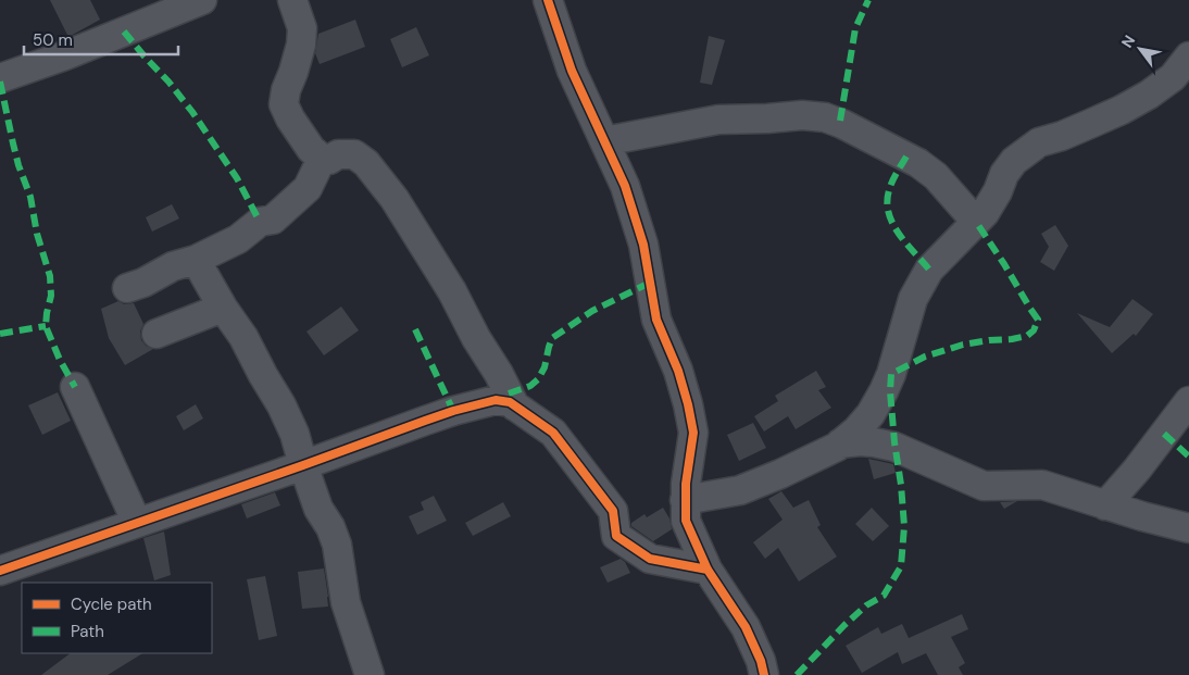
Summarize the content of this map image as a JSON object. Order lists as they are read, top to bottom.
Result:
{
  "legend": ["Cycle path", "Path"],
  "scale_bar": "50 m",
  "north": "top left"
}
